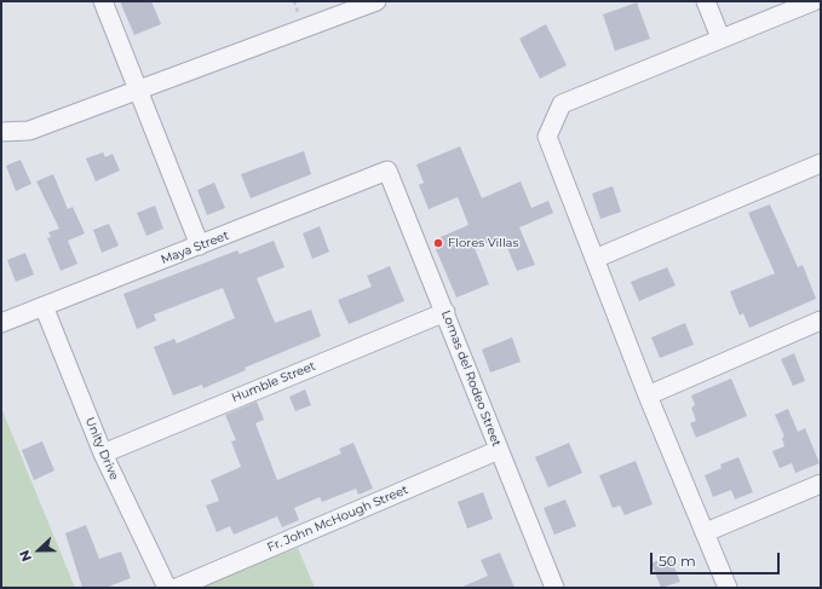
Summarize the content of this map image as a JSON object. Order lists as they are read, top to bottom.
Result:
{
  "streets": {
    "street": [
      "Maya Street",
      "Lomas del Rodeo Street",
      "Humble Street",
      "Unity Drive",
      "Fr. John McHough Street"
    ]
  },
  "crossings": [
    ["Maya Street", "Lomas del Rodeo Street"],
    ["Maya Street", "Unity Drive"],
    ["Lomas del Rodeo Street", "Humble Street"],
    ["Lomas del Rodeo Street", "Fr. John McHough Street"],
    ["Humble Street", "Unity Drive"]
  ],
  "places": ["Flores Villas"],
  "scale_bar": "50 m",
  "north": "left"
}
